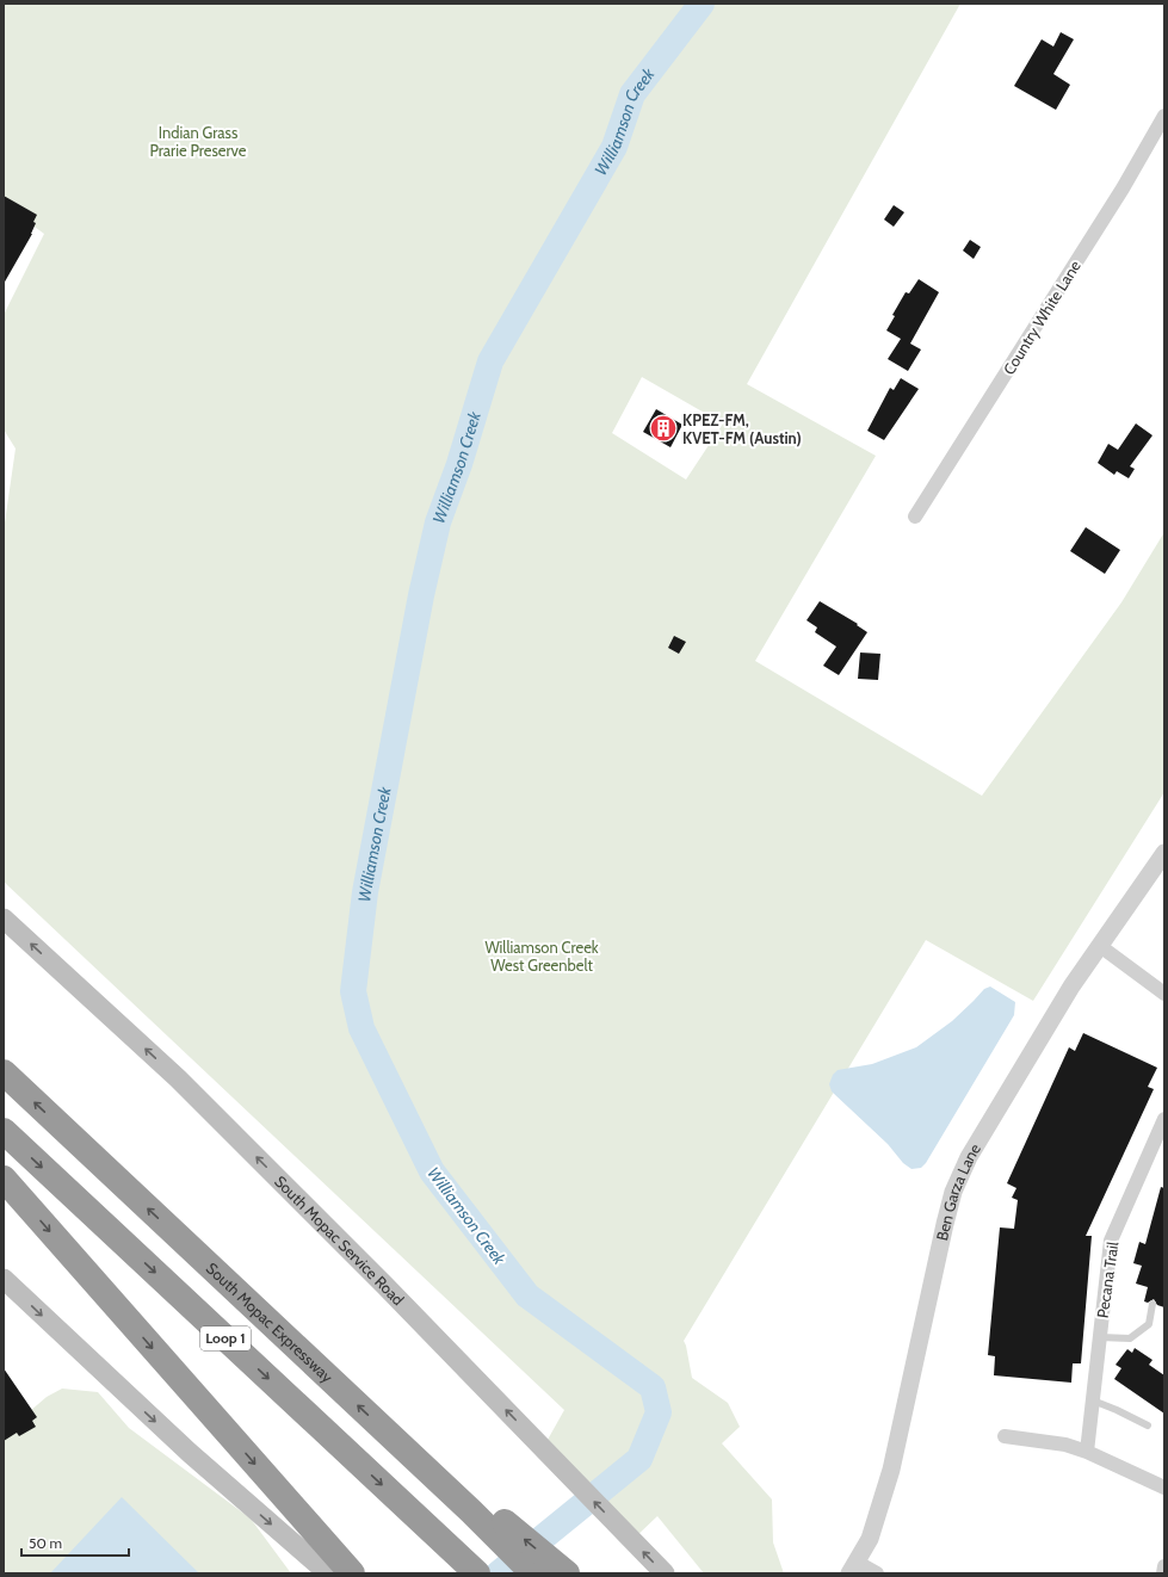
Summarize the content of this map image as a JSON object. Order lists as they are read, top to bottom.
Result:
{
  "streets": {
    "highway": ["South Mopac Expressway", "Loop 1"],
    "main road": ["South Mopac Service Road"],
    "street": ["Country White Lane", "Ben Garza Lane", "Pecana Trail"]
  },
  "one_way": ["South Mopac Service Road"],
  "water": ["Williamson Creek"],
  "parks": ["Indian Grass Prarie Preserve", "Williamson Creek West Greenbelt"],
  "places": {
    "building": ["KPEZ-FM, KVET-FM (Austin)"]
  },
  "scale_bar": "50 m"
}
